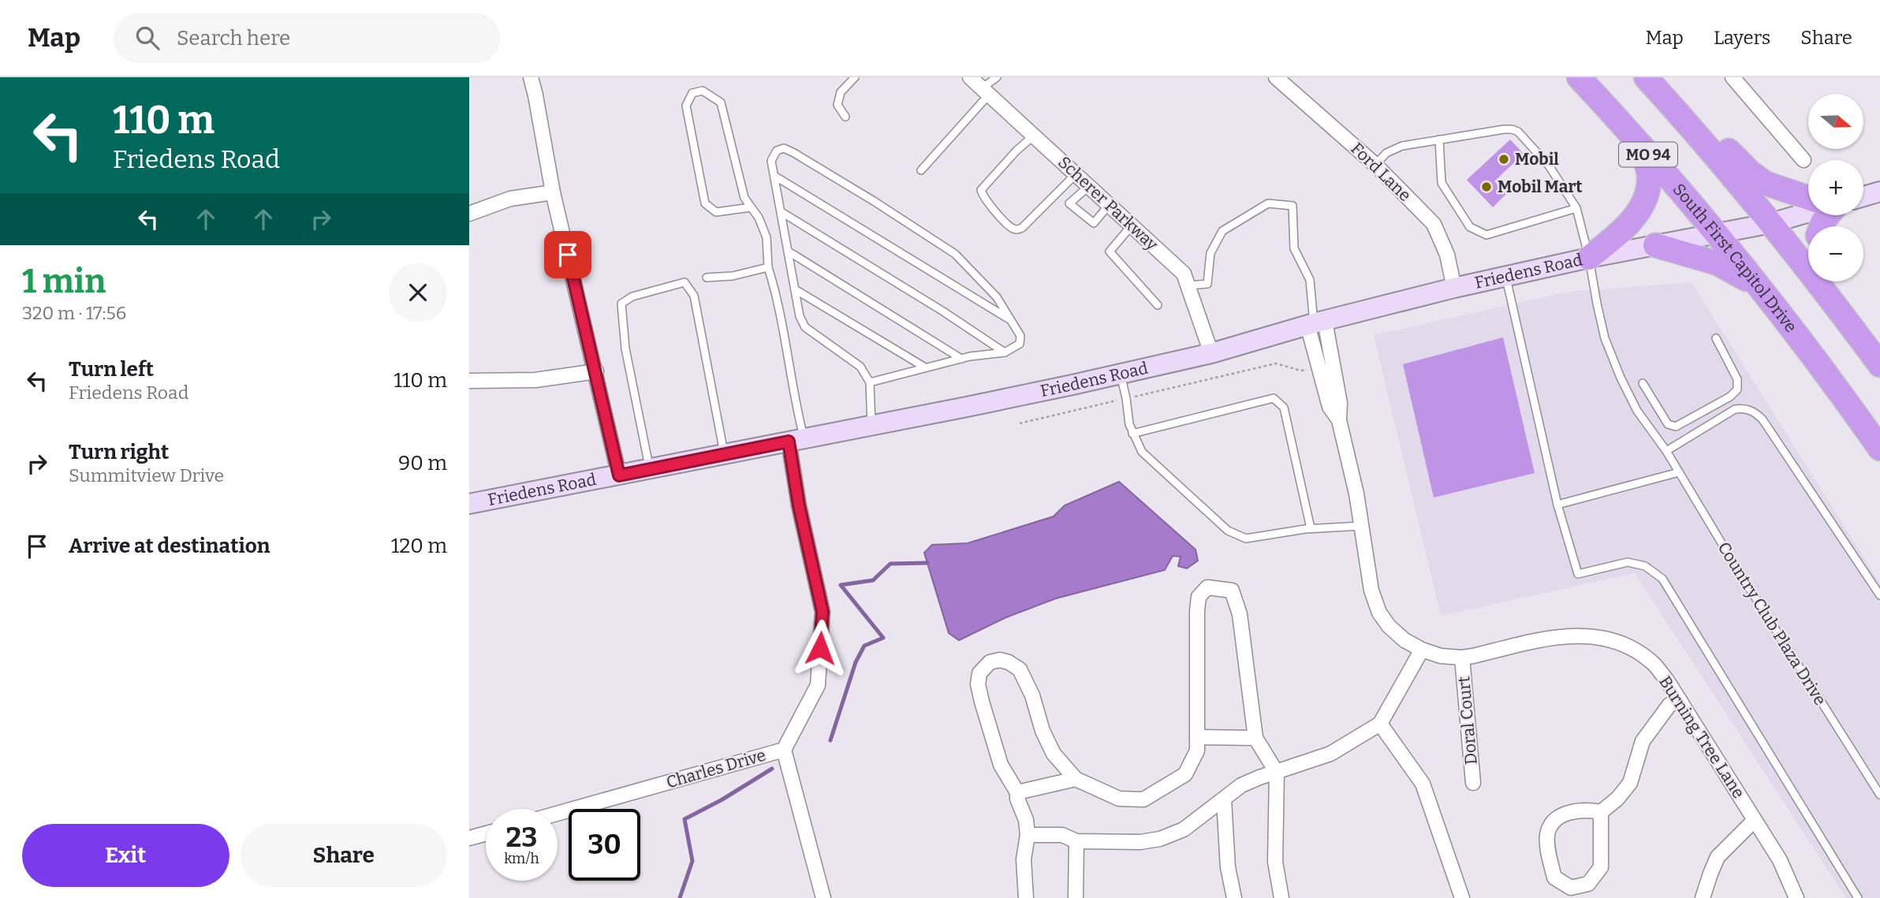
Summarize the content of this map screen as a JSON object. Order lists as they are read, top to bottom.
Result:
{
  "streets": {
    "highway": ["MO 94", "South First Capitol Drive"],
    "main road": ["Friedens Road"],
    "street": [
      "Ford Lane",
      "Scherer Parkway",
      "Doral Court",
      "Burning Tree Lane",
      "Charles Drive"
    ],
    "lane": ["Country Club Plaza Drive"]
  },
  "crossings": [
    ["MO 94", "Friedens Road"],
    ["Ford Lane", "Friedens Road"],
    ["Scherer Parkway", "Friedens Road"],
    ["South First Capitol Drive", "Friedens Road"],
    ["Friedens Road", "Country Club Plaza Drive"],
    ["Friedens Road", "Burning Tree Lane"],
    ["Friedens Road", "Charles Drive"],
    ["Doral Court", "Burning Tree Lane"]
  ],
  "places": ["Mobil", "Mobil Mart"],
  "north": "right",
  "page": {
    "header": "Map",
    "search": "Search here",
    "nav": ["Map", "Layers", "Share"],
    "turn": ["110 m", "Friedens Road"],
    "map_buttons": ["+", "−"],
    "heading": ["1 min", "320 m · 17:56"],
    "list": [
      {
        "name": "Turn left",
        "note": "Friedens Road",
        "value": "110 m"
      },
      {
        "name": "Turn right",
        "note": "Summitview Drive",
        "value": "90 m"
      },
      {
        "name": "Arrive at destination",
        "value": "120 m"
      }
    ],
    "speed": "23 km/h",
    "limit": "30",
    "buttons": ["Exit", "Share"]
  }
}
